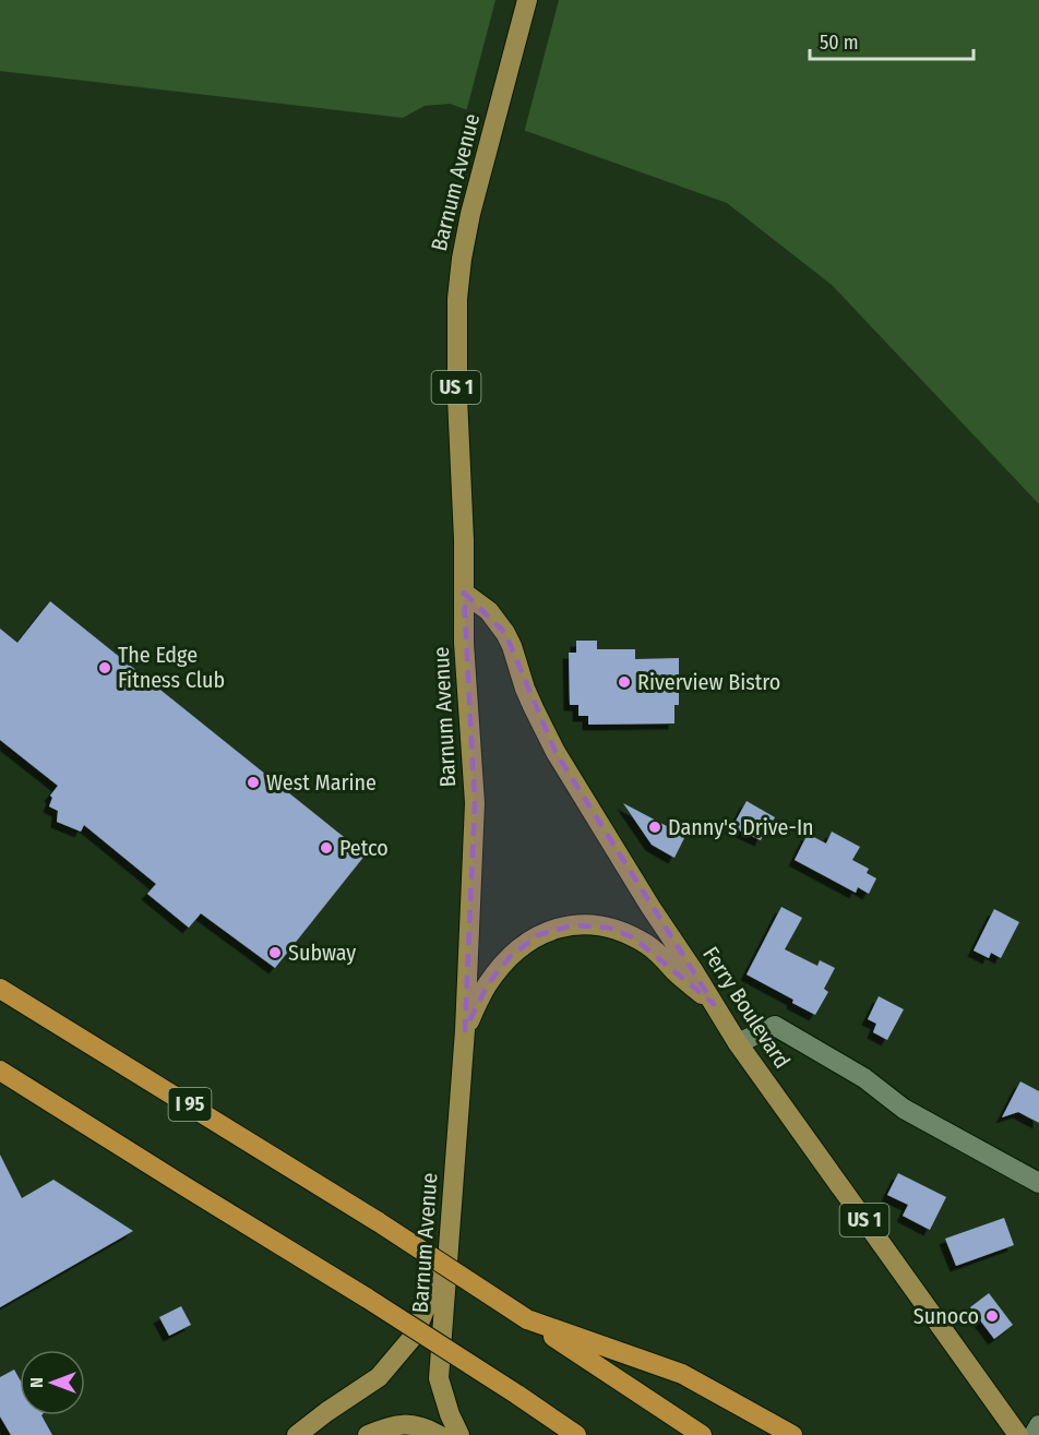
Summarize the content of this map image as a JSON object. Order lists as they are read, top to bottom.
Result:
{
  "streets": {
    "highway": ["I 95"],
    "main road": ["Barnum Avenue", "US 1", "Ferry Boulevard"]
  },
  "crossings": [
    ["Barnum Avenue", "Ferry Boulevard"]
  ],
  "places": [
    "The Edge Fitness Club",
    "Riverview Bistro",
    "West Marine",
    "Danny's Drive-In",
    "Petco",
    "Subway",
    "Sunoco"
  ],
  "scale_bar": "50 m",
  "north": "left"
}
